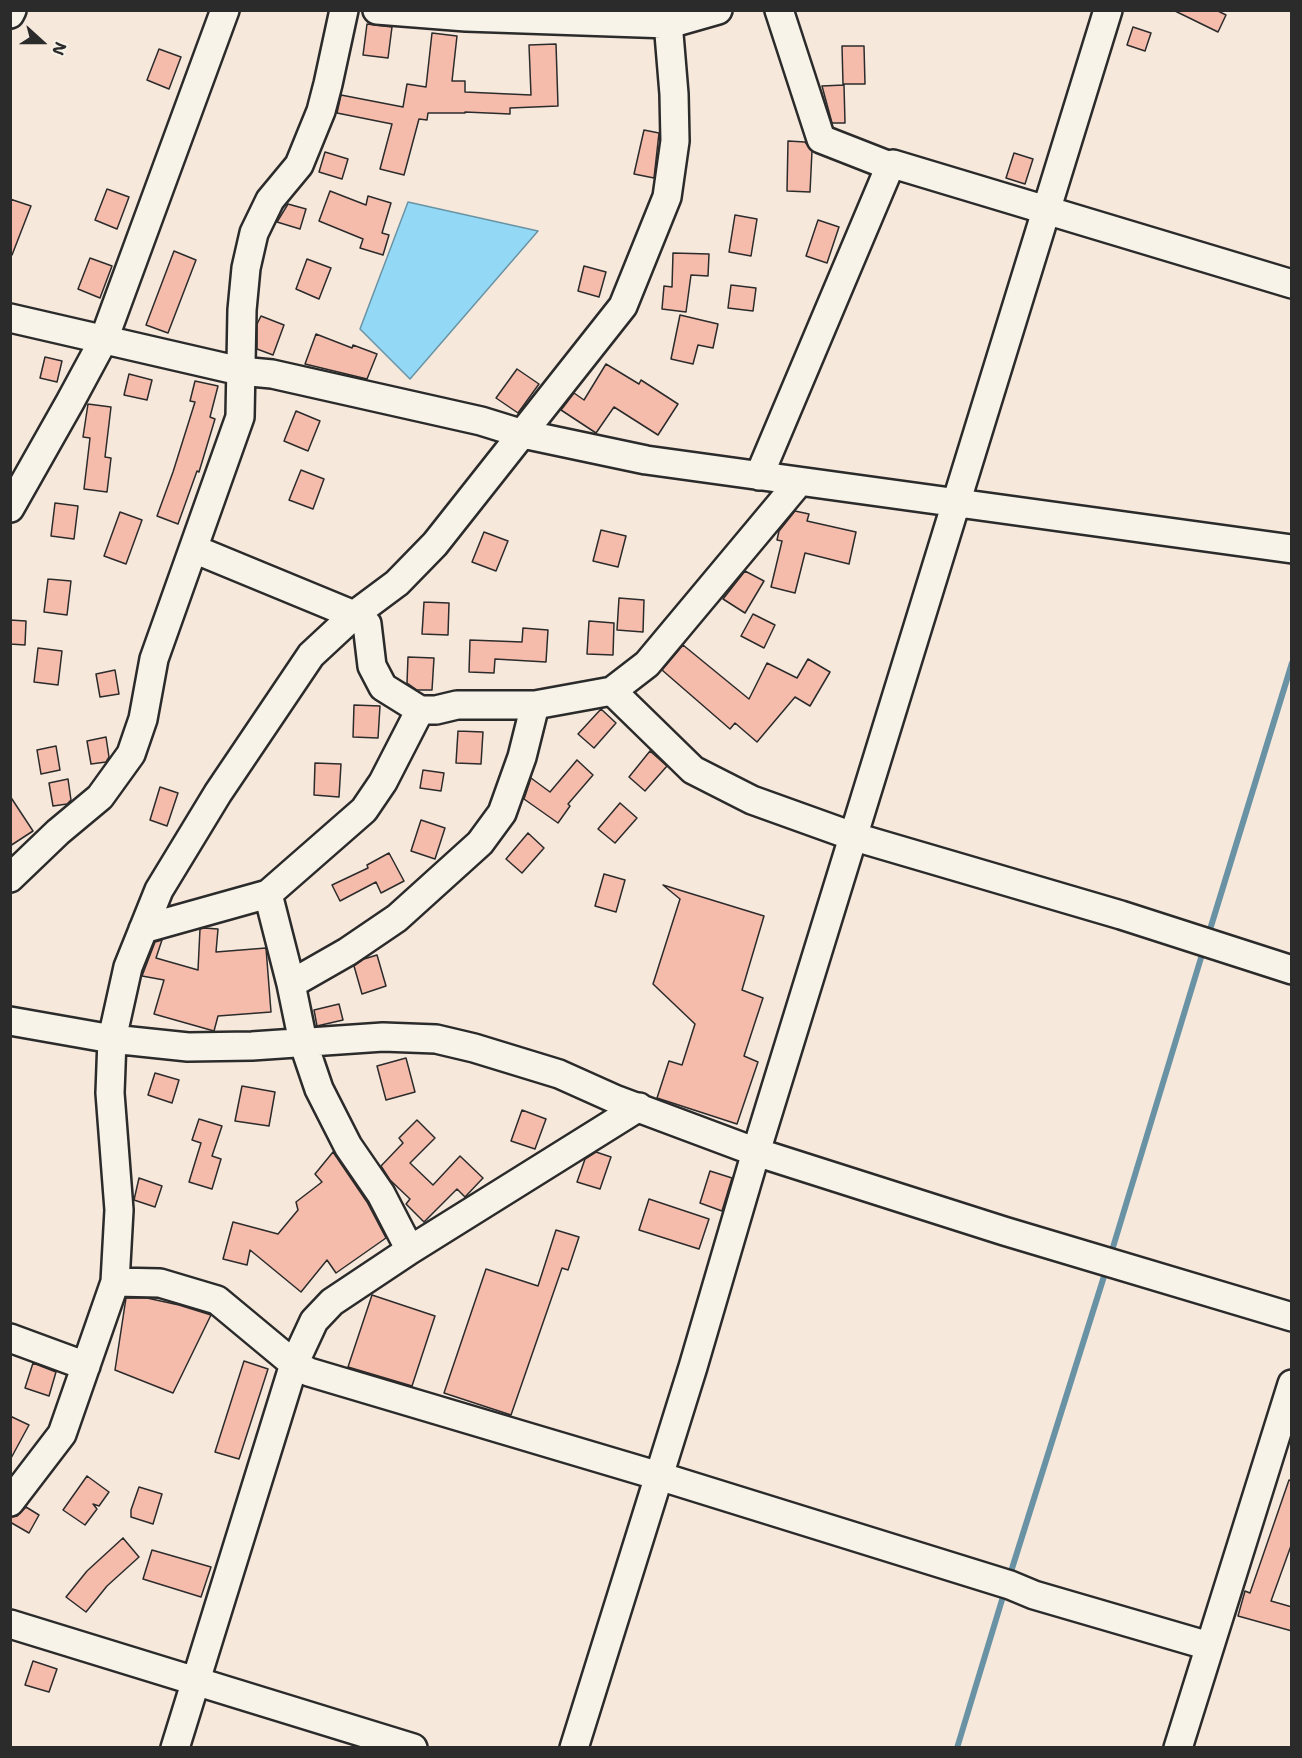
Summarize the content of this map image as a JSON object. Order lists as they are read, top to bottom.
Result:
{
  "north": "right"
}
